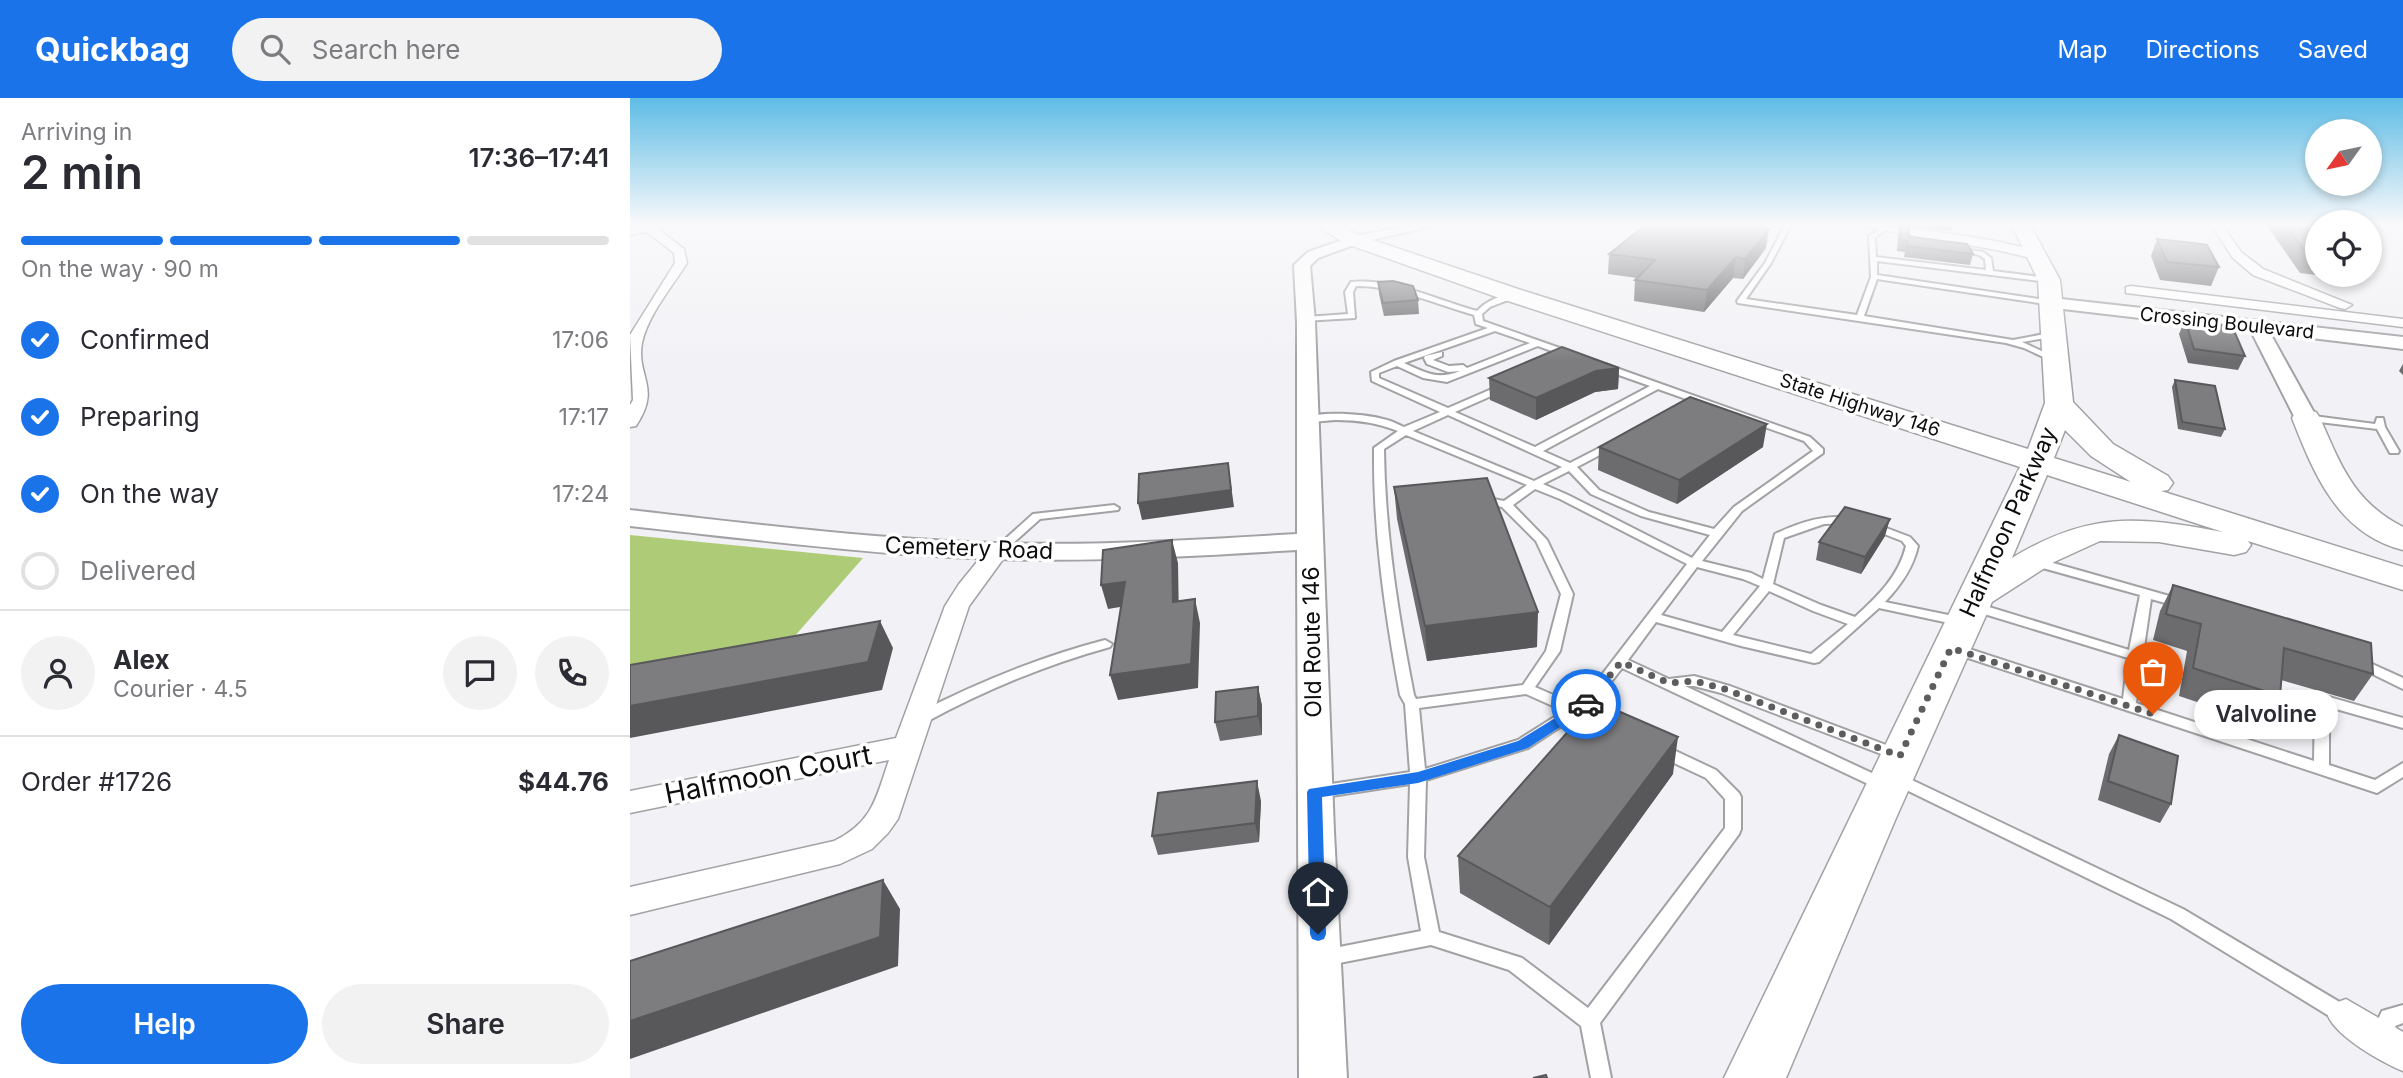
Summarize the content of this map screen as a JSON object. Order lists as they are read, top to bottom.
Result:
{
  "streets": {
    "main road": ["State Highway 146", "Halfmoon Parkway"],
    "street": [
      "Crossing Boulevard",
      "Cemetery Road",
      "Old Route 146",
      "Halfmoon Court"
    ]
  },
  "crossings": [
    ["Crossing Boulevard", "Halfmoon Parkway"],
    ["State Highway 146", "Halfmoon Parkway"],
    ["Cemetery Road", "Old Route 146"],
    ["Cemetery Road", "Halfmoon Court"]
  ],
  "places": ["Valvoline"],
  "north": "bottom left",
  "page": {
    "header": "Quickbag",
    "search": "Search here",
    "nav": ["Map", "Directions", "Saved"],
    "heading": ["2 min", "Arriving in", "17:36–17:41"],
    "panel": [
      "Alex",
      "Courier · 4.5",
      "Order #1726",
      "$44.76"
    ],
    "bar": "On the way · 90 m",
    "list": [
      ["Confirmed", "17:06"],
      ["Preparing", "17:17"],
      ["On the way", "17:24"],
      "Delivered"
    ],
    "bubble": "Valvoline",
    "buttons": ["Help", "Share"]
  }
}
